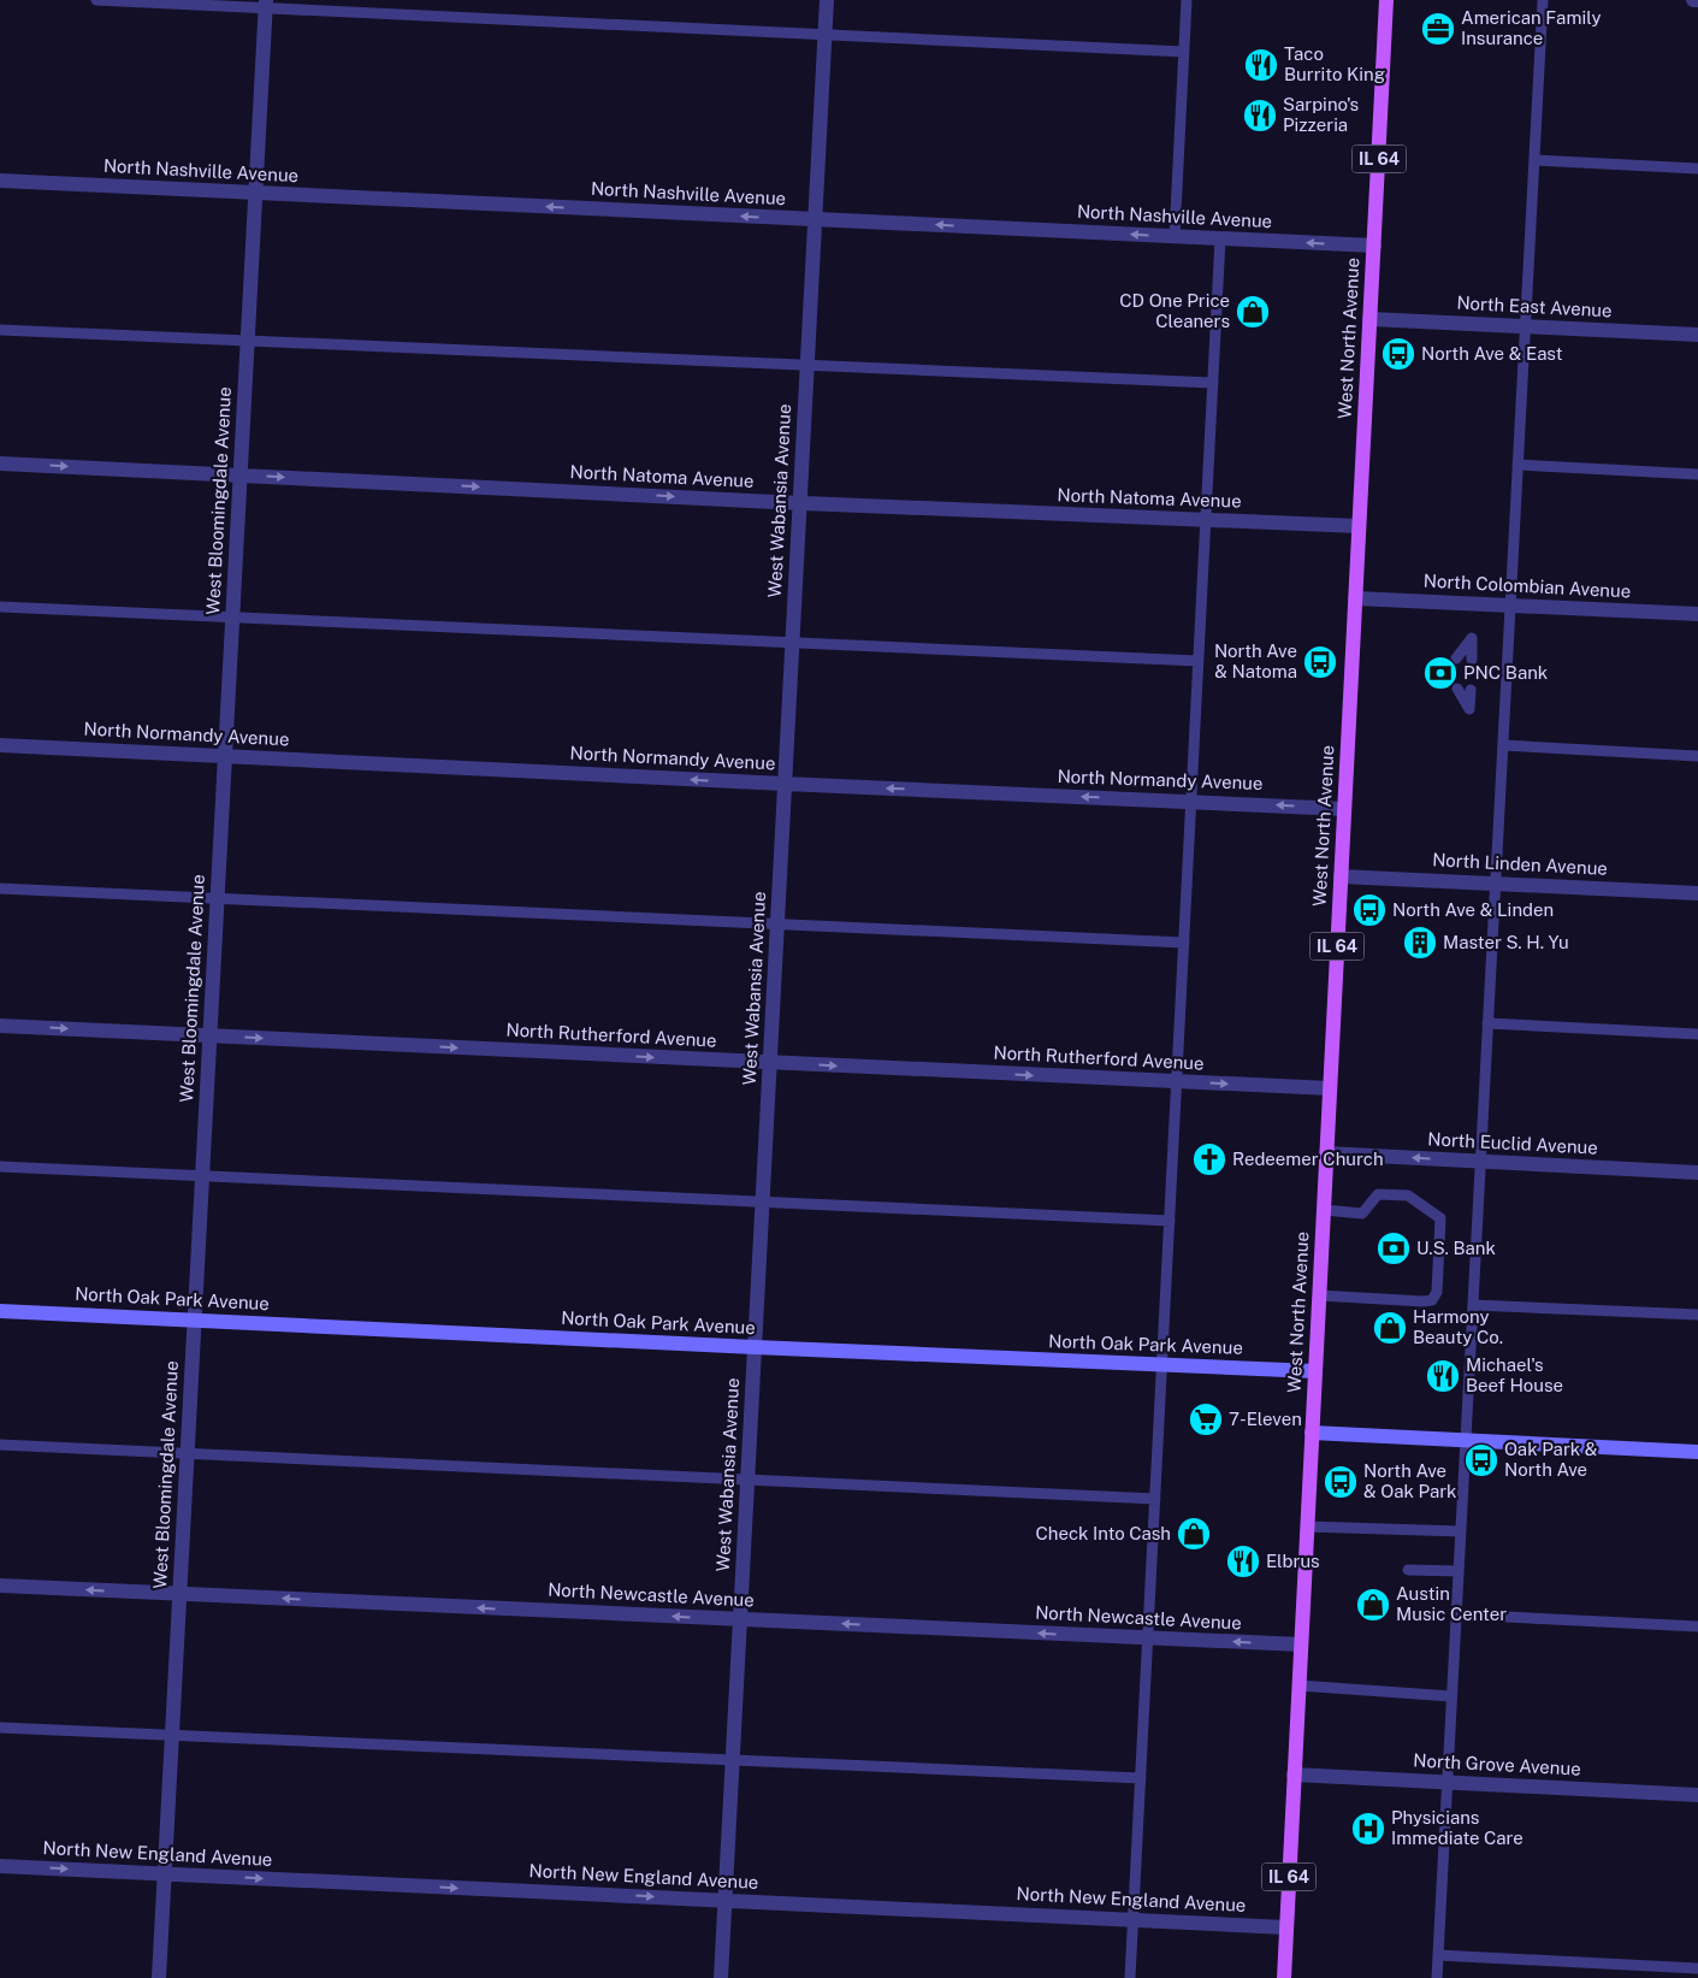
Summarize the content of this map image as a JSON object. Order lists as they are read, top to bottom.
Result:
{
  "streets": {
    "main road": ["IL 64", "West North Avenue"],
    "street": [
      "North Nashville Avenue",
      "North East Avenue",
      "North Natoma Avenue",
      "West Bloomingdale Avenue",
      "West Wabansia Avenue",
      "North Colombian Avenue",
      "North Normandy Avenue",
      "North Linden Avenue",
      "North Rutherford Avenue",
      "North Euclid Avenue",
      "North Oak Park Avenue",
      "North Newcastle Avenue",
      "North Grove Avenue",
      "North New England Avenue"
    ]
  },
  "crossings": [
    ["North Nashville Avenue", "West North Avenue"],
    ["North Nashville Avenue", "West Bloomingdale Avenue"],
    ["North Nashville Avenue", "West Wabansia Avenue"],
    ["North East Avenue", "West North Avenue"],
    ["West North Avenue", "North Natoma Avenue"],
    ["West North Avenue", "North Colombian Avenue"],
    ["West North Avenue", "North Normandy Avenue"],
    ["West North Avenue", "North Linden Avenue"],
    ["West North Avenue", "North Rutherford Avenue"],
    ["West North Avenue", "North Euclid Avenue"],
    ["West North Avenue", "North Oak Park Avenue"],
    ["West North Avenue", "North Newcastle Avenue"],
    ["West North Avenue", "North Grove Avenue"],
    ["West North Avenue", "North New England Avenue"],
    ["North Natoma Avenue", "West Bloomingdale Avenue"],
    ["North Natoma Avenue", "West Wabansia Avenue"],
    ["West Bloomingdale Avenue", "North Normandy Avenue"],
    ["West Bloomingdale Avenue", "North Rutherford Avenue"],
    ["West Bloomingdale Avenue", "North Oak Park Avenue"],
    ["West Bloomingdale Avenue", "North Newcastle Avenue"],
    ["West Bloomingdale Avenue", "North New England Avenue"],
    ["West Wabansia Avenue", "North Normandy Avenue"],
    ["West Wabansia Avenue", "North Rutherford Avenue"],
    ["West Wabansia Avenue", "North Oak Park Avenue"],
    ["West Wabansia Avenue", "North Newcastle Avenue"],
    ["West Wabansia Avenue", "North New England Avenue"]
  ],
  "one_way": [
    "North Nashville Avenue",
    "North Natoma Avenue",
    "North Normandy Avenue",
    "North Rutherford Avenue",
    "North Euclid Avenue",
    "North Newcastle Avenue",
    "North New England Avenue"
  ],
  "places": {
    "office": ["American Family Insurance"],
    "restaurant": [
      "Taco Burrito King",
      "Sarpino's Pizzeria",
      "Michael's Beef House",
      "Elbrus"
    ],
    "shop": [
      "CD One Price Cleaners",
      "Harmony Beauty Co.",
      "Check Into Cash",
      "Austin Music Center"
    ],
    "bus stop": [
      "North Ave & East",
      "North Ave & Natoma",
      "North Ave & Linden",
      "Oak Park & North Ave",
      "North Ave & Oak Park"
    ],
    "bank": ["PNC Bank", "U.S. Bank"],
    "building": ["Master S. H. Yu"],
    "church": ["Redeemer Church"],
    "supermarket": ["7-Eleven"],
    "hospital": ["Physicians Immediate Care"]
  }
}
